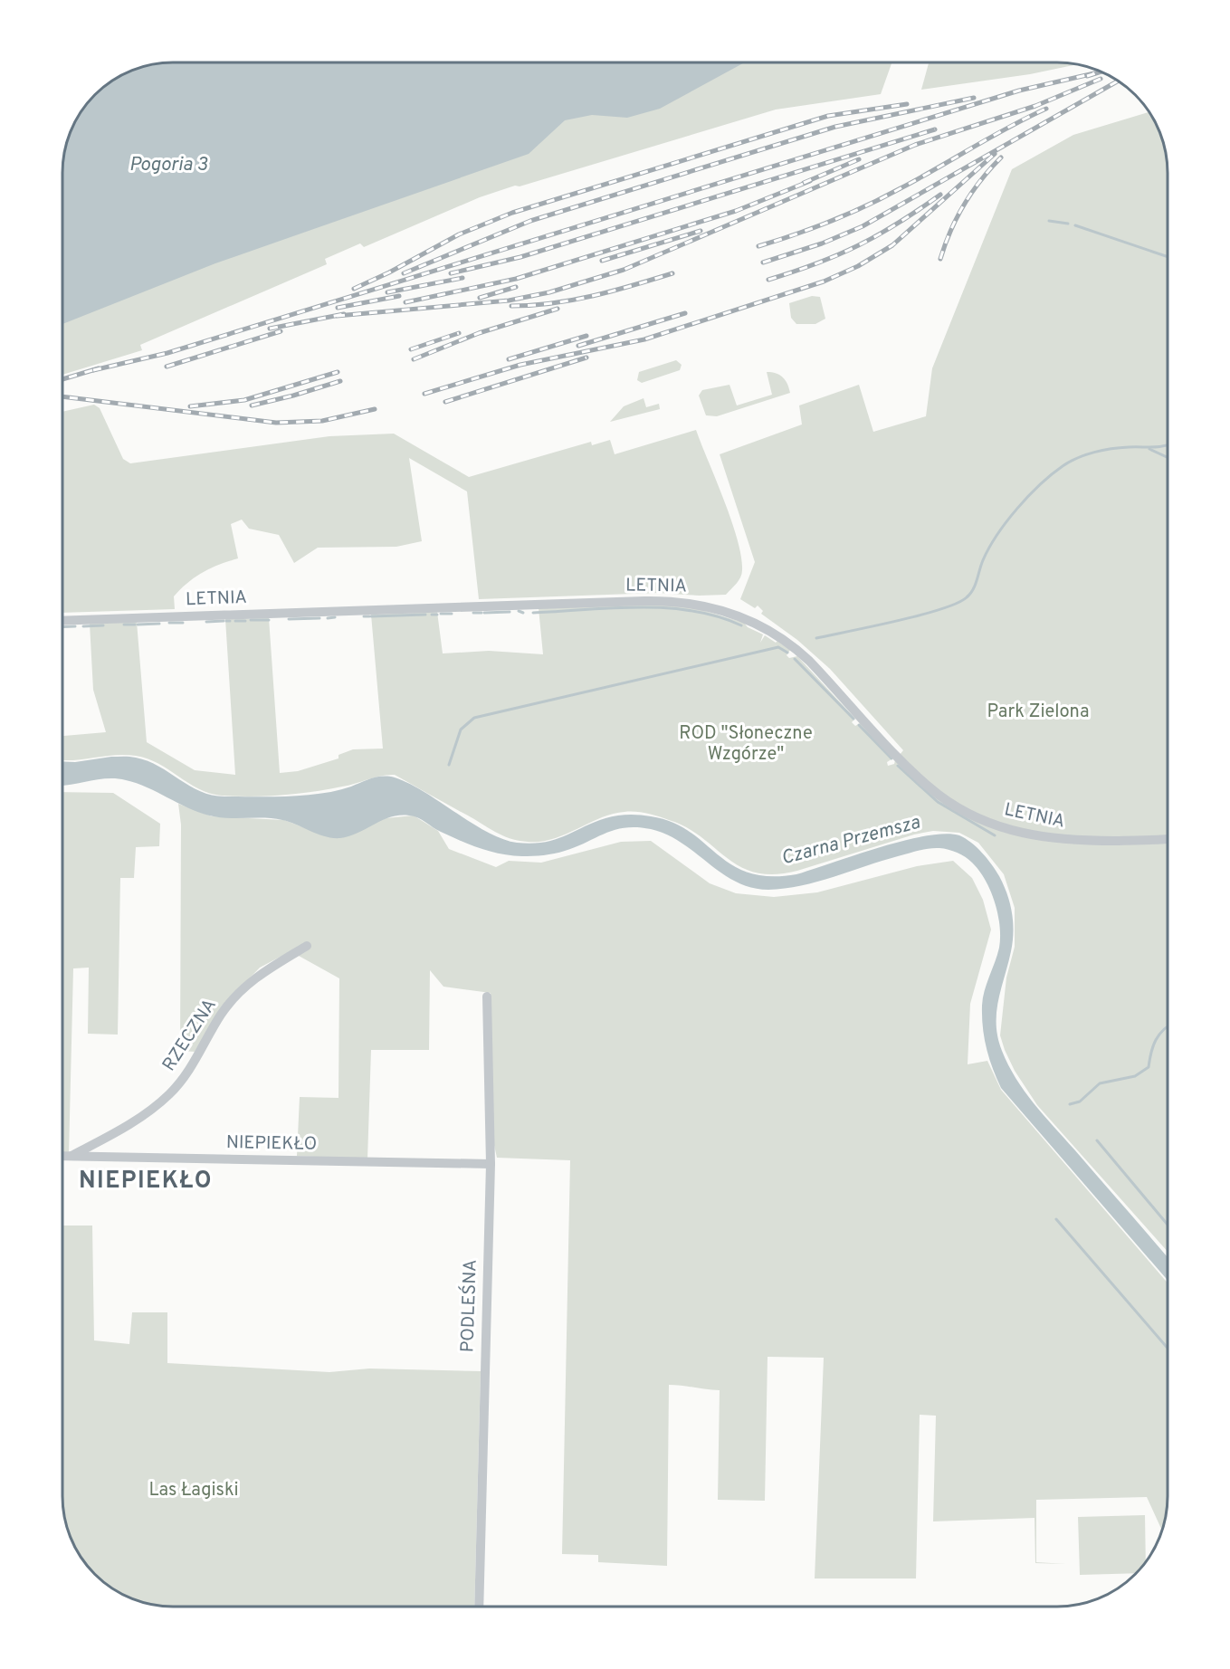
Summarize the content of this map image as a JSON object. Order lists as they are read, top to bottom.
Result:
{
  "streets": {
    "street": [
      "LETNIA",
      "RZECZNA",
      "NIEPIEKŁO",
      "PODLEŚNA"
    ]
  },
  "crossings": [
    ["RZECZNA", "NIEPIEKŁO"],
    ["NIEPIEKŁO", "PODLEŚNA"]
  ],
  "districts": ["NIEPIEKŁO"],
  "water": ["Pogoria 3", "Czarna Przemsza"],
  "parks": ["Park Zielona", "ROD \"Słoneczne Wzgórze\"", "Las Łagiski"]
}
